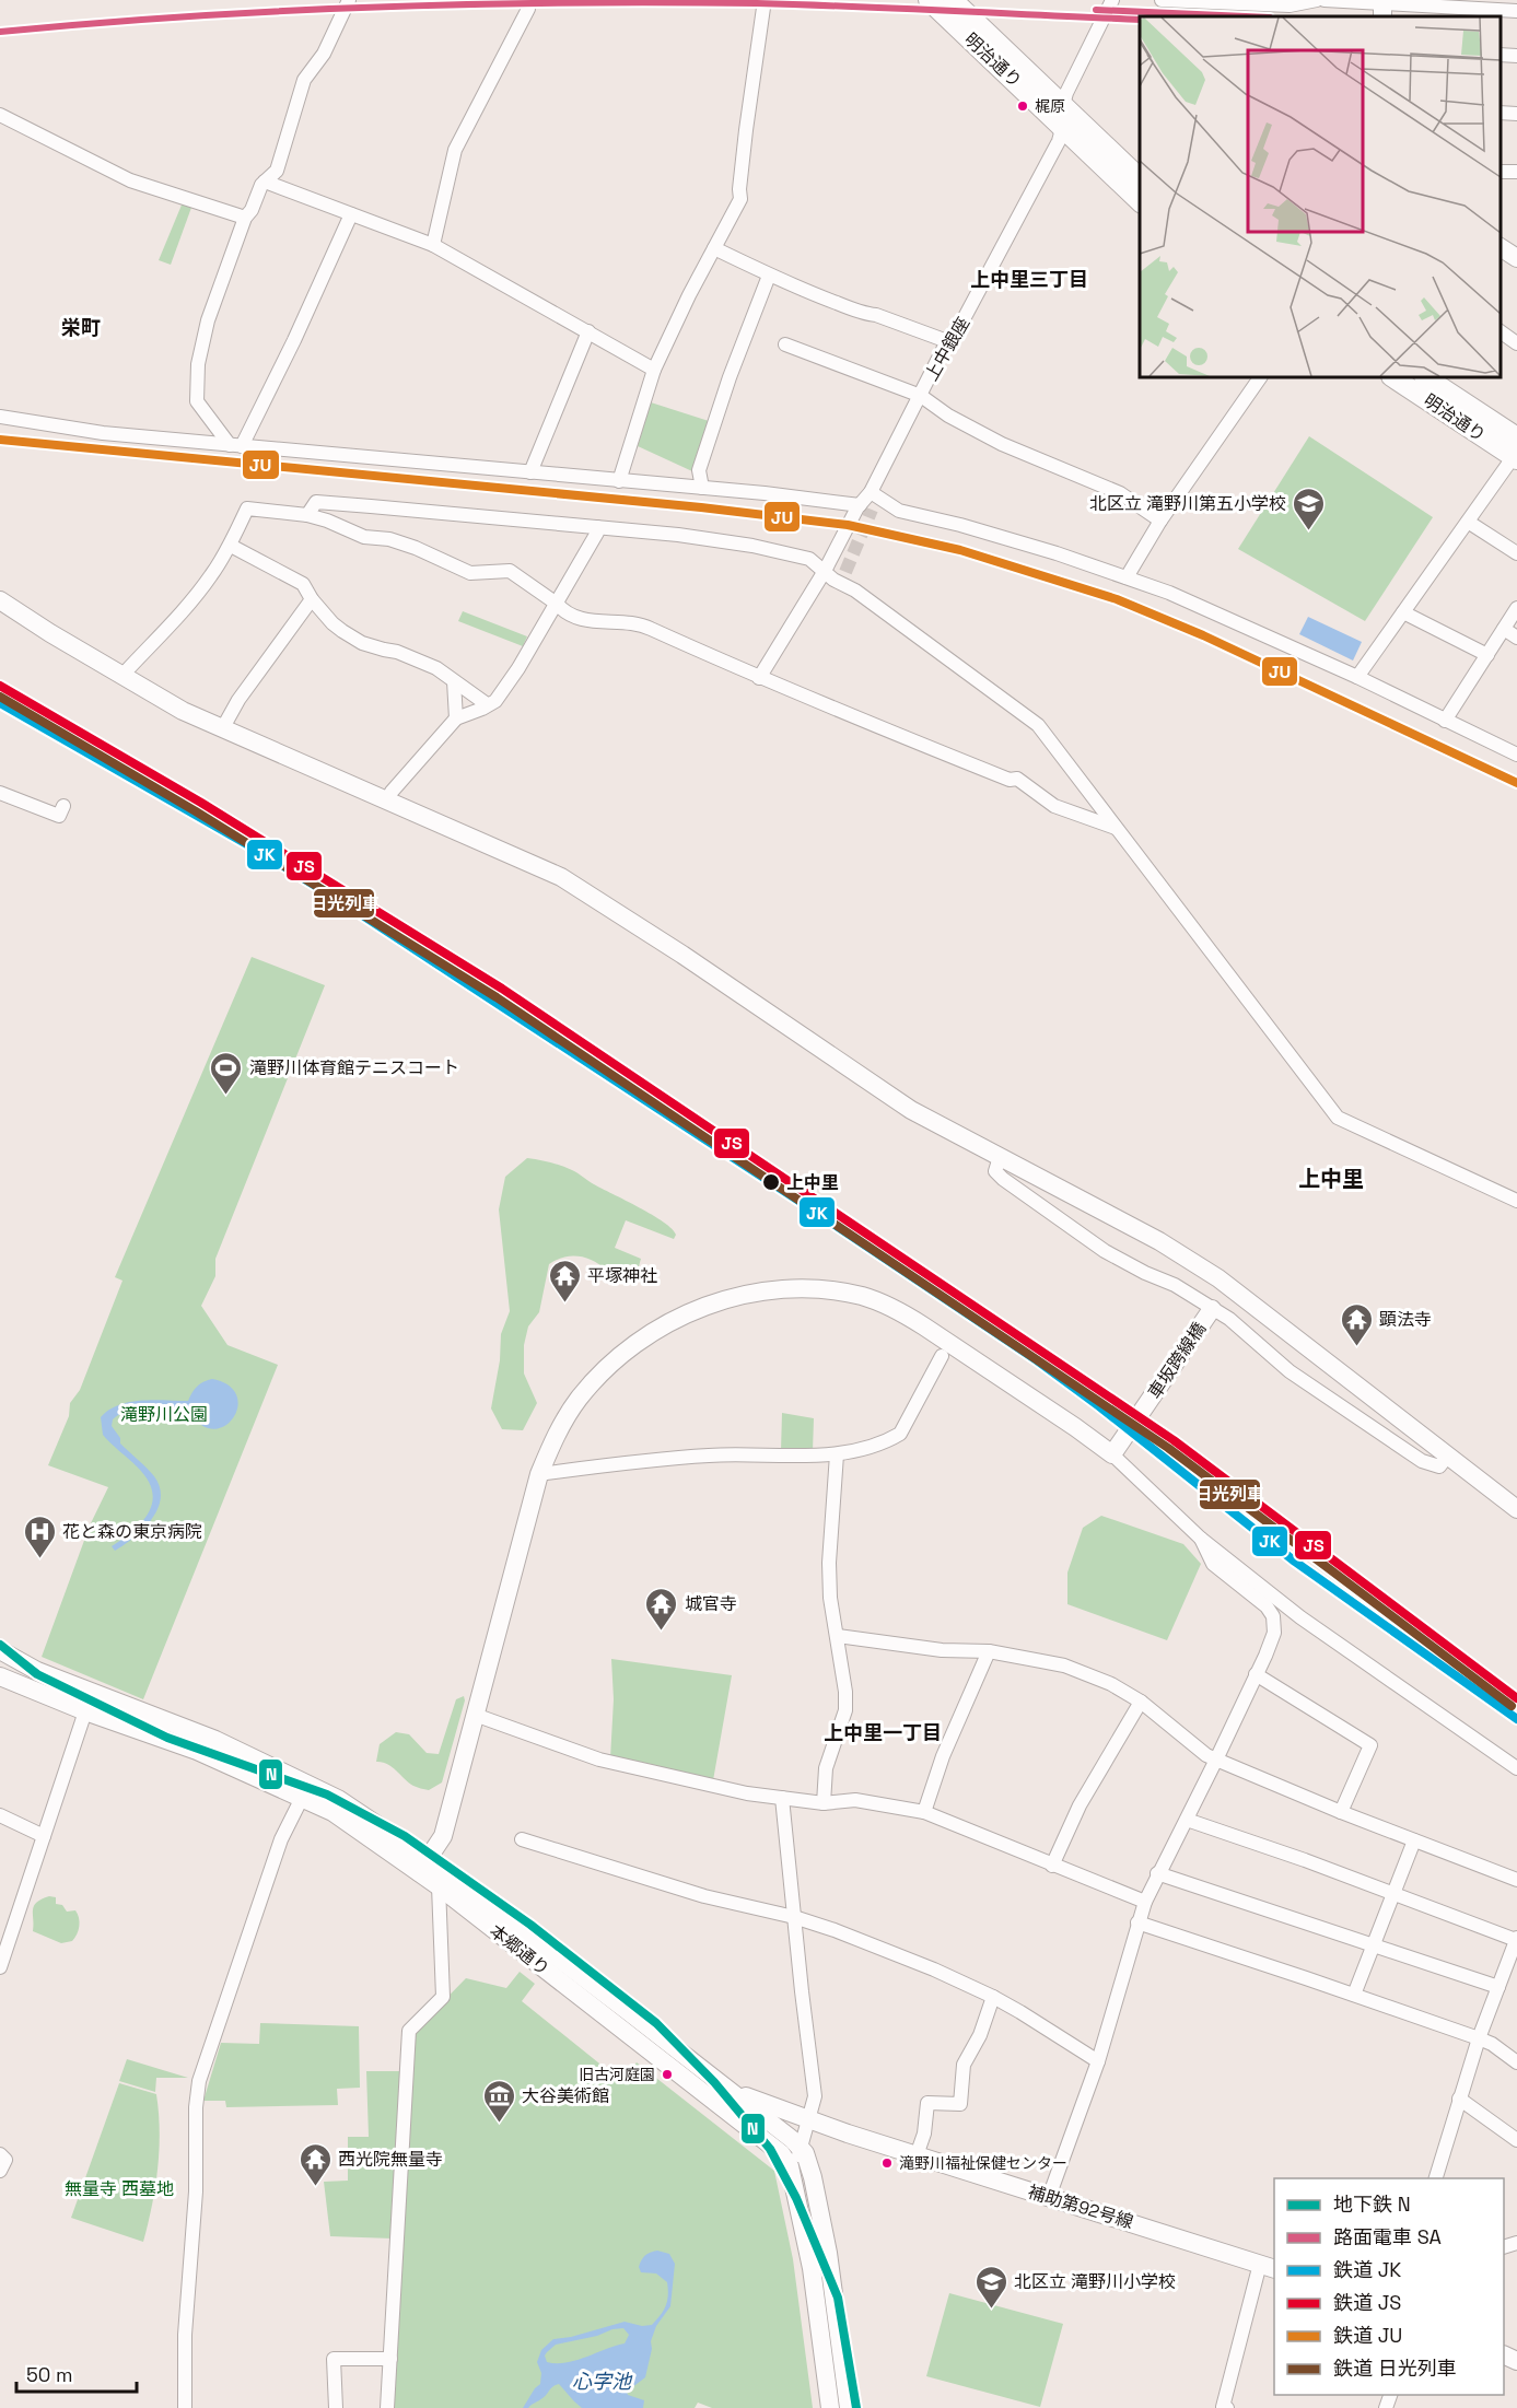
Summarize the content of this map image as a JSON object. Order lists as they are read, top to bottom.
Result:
{
  "streets": {
    "main road": ["明治通り"],
    "street": [
      "上中銀座",
      "車坂跨線橋",
      "本郷通り",
      "補助第92号線"
    ]
  },
  "crossings": [
    ["明治通り", "上中銀座"],
    ["本郷通り", "補助第92号線"]
  ],
  "districts": [
    "上中里三丁目",
    "栄町",
    "上中里",
    "上中里一丁目"
  ],
  "water": ["心字池"],
  "parks": ["滝野川公園", "無量寺 西墓地"],
  "places": {
    "other": [
      "梶原",
      "上中里",
      "旧古河庭園",
      "滝野川福祉保健センター"
    ],
    "school or university": ["北区立 滝野川第五小学校", "北区立 滝野川小学校"],
    "sports": ["滝野川体育館テニスコート"],
    "temple": [
      "平塚神社",
      "顕法寺",
      "城官寺",
      "西光院無量寺"
    ],
    "hospital": ["花と森の東京病院"],
    "museum": ["大谷美術館"]
  },
  "lines": [
    "tram line SA",
    "rail line JU",
    "rail line JS",
    "rail line 日光列車",
    "rail line JK",
    "metro line N"
  ],
  "legend": [
    "地下鉄 N",
    "路面電車 SA",
    "鉄道 JK",
    "鉄道 JS",
    "鉄道 JU",
    "鉄道 日光列車"
  ],
  "scale_bar": "50 m"
}
